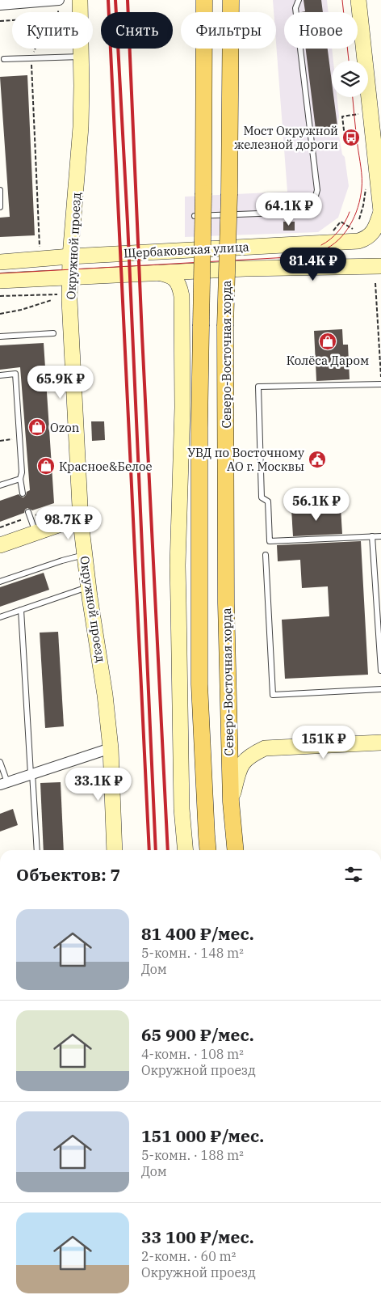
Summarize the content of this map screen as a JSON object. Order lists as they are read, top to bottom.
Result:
{
  "streets": {
    "main road": ["Окружной проезд", "Щербаковская улица", "Северо-Восточная хорда"]
  },
  "crossings": [
    ["Окружной проезд", "Щербаковская улица"]
  ],
  "places": {
    "bus stop": ["Мост Окружной железной дороги"],
    "shop": ["Колёса Даром", "Ozon", "Красное&Белое"],
    "public building": ["УВД по Восточному АО г. Москвы"]
  },
  "page": {
    "chip": [
      "Купить",
      "Снять",
      "Фильтры",
      "Новое"
    ],
    "price": [
      "64.1K ₽",
      "81.4K ₽",
      "65.9K ₽",
      "56.1K ₽",
      "98.7K ₽",
      "151K ₽",
      "33.1K ₽"
    ],
    "heading": "Объектов: 7",
    "list": [
      {
        "name": "81 400 ₽/мес.",
        "note": "5-комн. · 148 m² · Дом"
      },
      {
        "name": "65 900 ₽/мес.",
        "note": "4-комн. · 108 m² · Окружной проезд"
      },
      {
        "name": "151 000 ₽/мес.",
        "note": "5-комн. · 188 m² · Дом"
      },
      {
        "name": "33 100 ₽/мес.",
        "note": "2-комн. · 60 m² · Окружной проезд"
      }
    ]
  }
}
